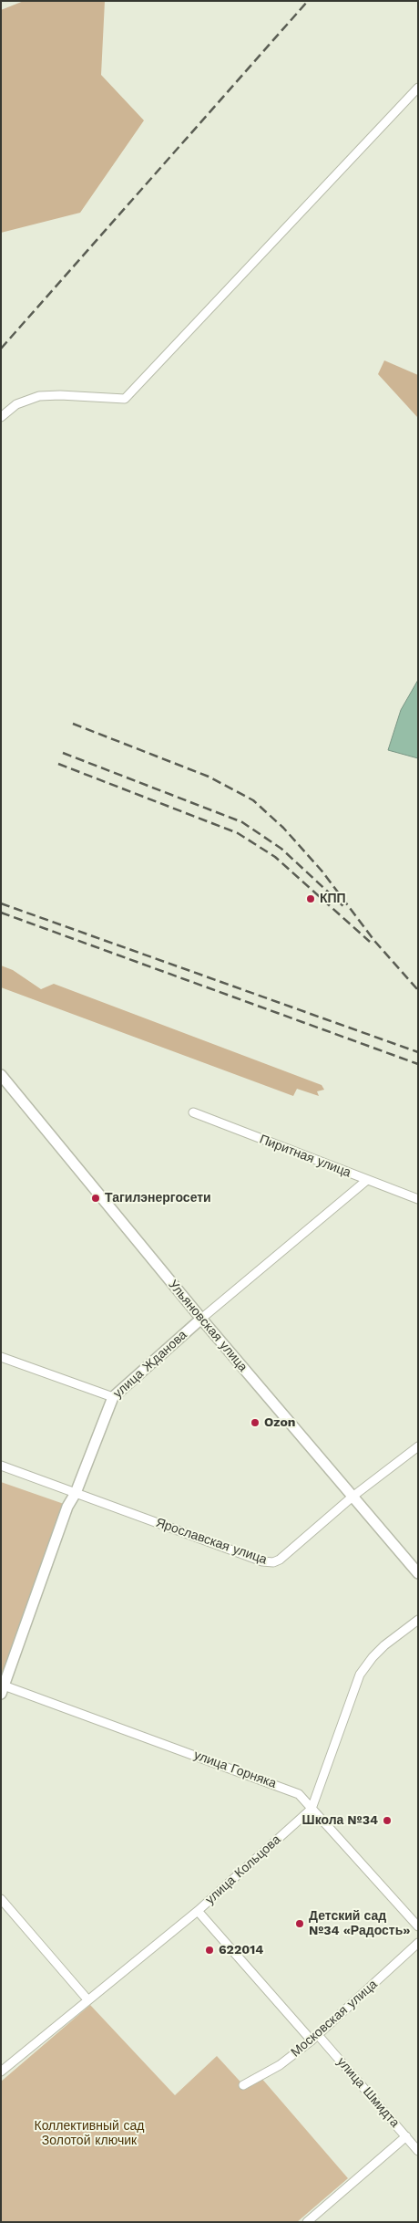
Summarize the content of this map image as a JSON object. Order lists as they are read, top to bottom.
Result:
{
  "streets": {
    "main road": ["Ульяновская улица", "улица Жданова"],
    "street": [
      "Пиритная улица",
      "Ярославская улица",
      "улица Горняка",
      "улица Кольцова",
      "Московская улица",
      "улица Шмидта"
    ]
  },
  "crossings": [
    ["Пиритная улица", "улица Жданова"],
    ["Ульяновская улица", "улица Жданова"],
    ["Ульяновская улица", "Ярославская улица"],
    ["улица Жданова", "Ярославская улица"],
    ["улица Жданова", "улица Горняка"],
    ["улица Горняка", "улица Кольцова"],
    ["улица Кольцова", "улица Шмидта"],
    ["Московская улица", "улица Шмидта"]
  ],
  "parks": ["Коллективный сад Золотой ключик"],
  "places": [
    "КПП",
    "Тагилэнергосети",
    "Ozon",
    "Школа №34",
    "Детский сад №34 «Радость»",
    "622014"
  ]
}
